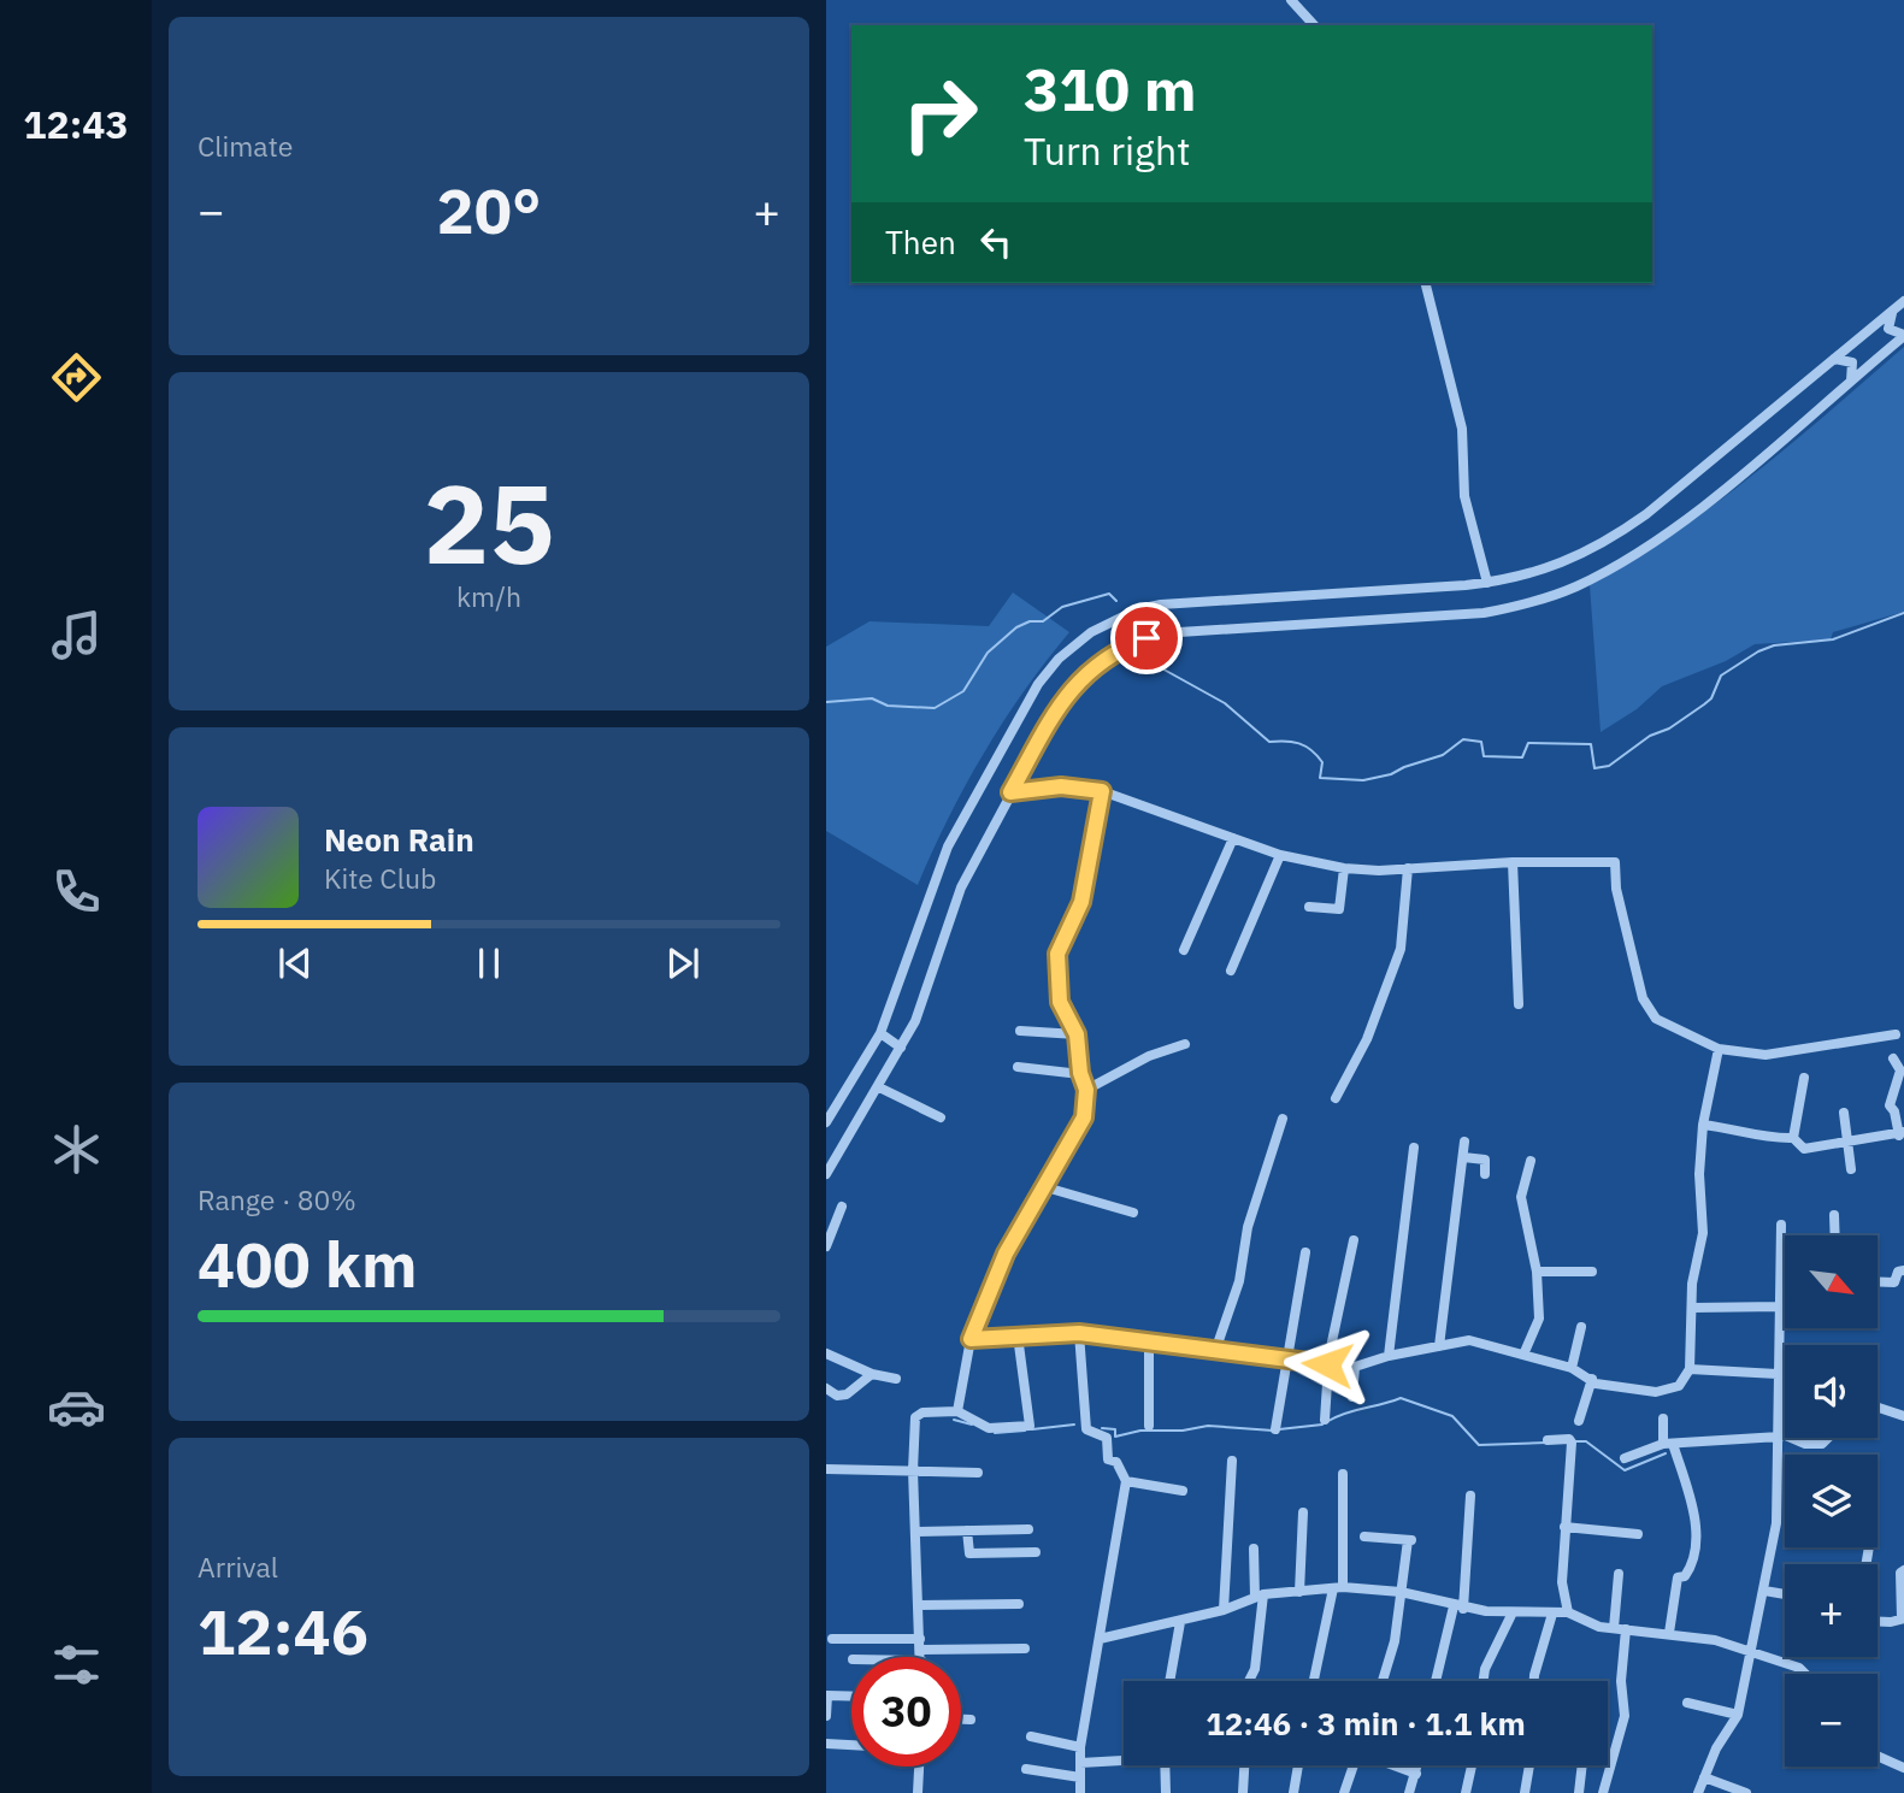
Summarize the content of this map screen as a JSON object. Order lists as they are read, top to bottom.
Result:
{
  "north": "bottom right",
  "page": {
    "tabs": "12:43",
    "tile": [
      "Climate",
      ["25", "km/h"],
      ["Range · 80%", "400 km"],
      ["Arrival", "12:46"]
    ],
    "turn": ["310 m", "Turn right"],
    "heat": ["−", "20°", "+"],
    "then": "Then",
    "song": ["Neon Rain", "Kite Club"],
    "map_buttons": ["+", "−"],
    "limit": "30",
    "trip": "12:46 · 3 min · 1.1 km"
  }
}
